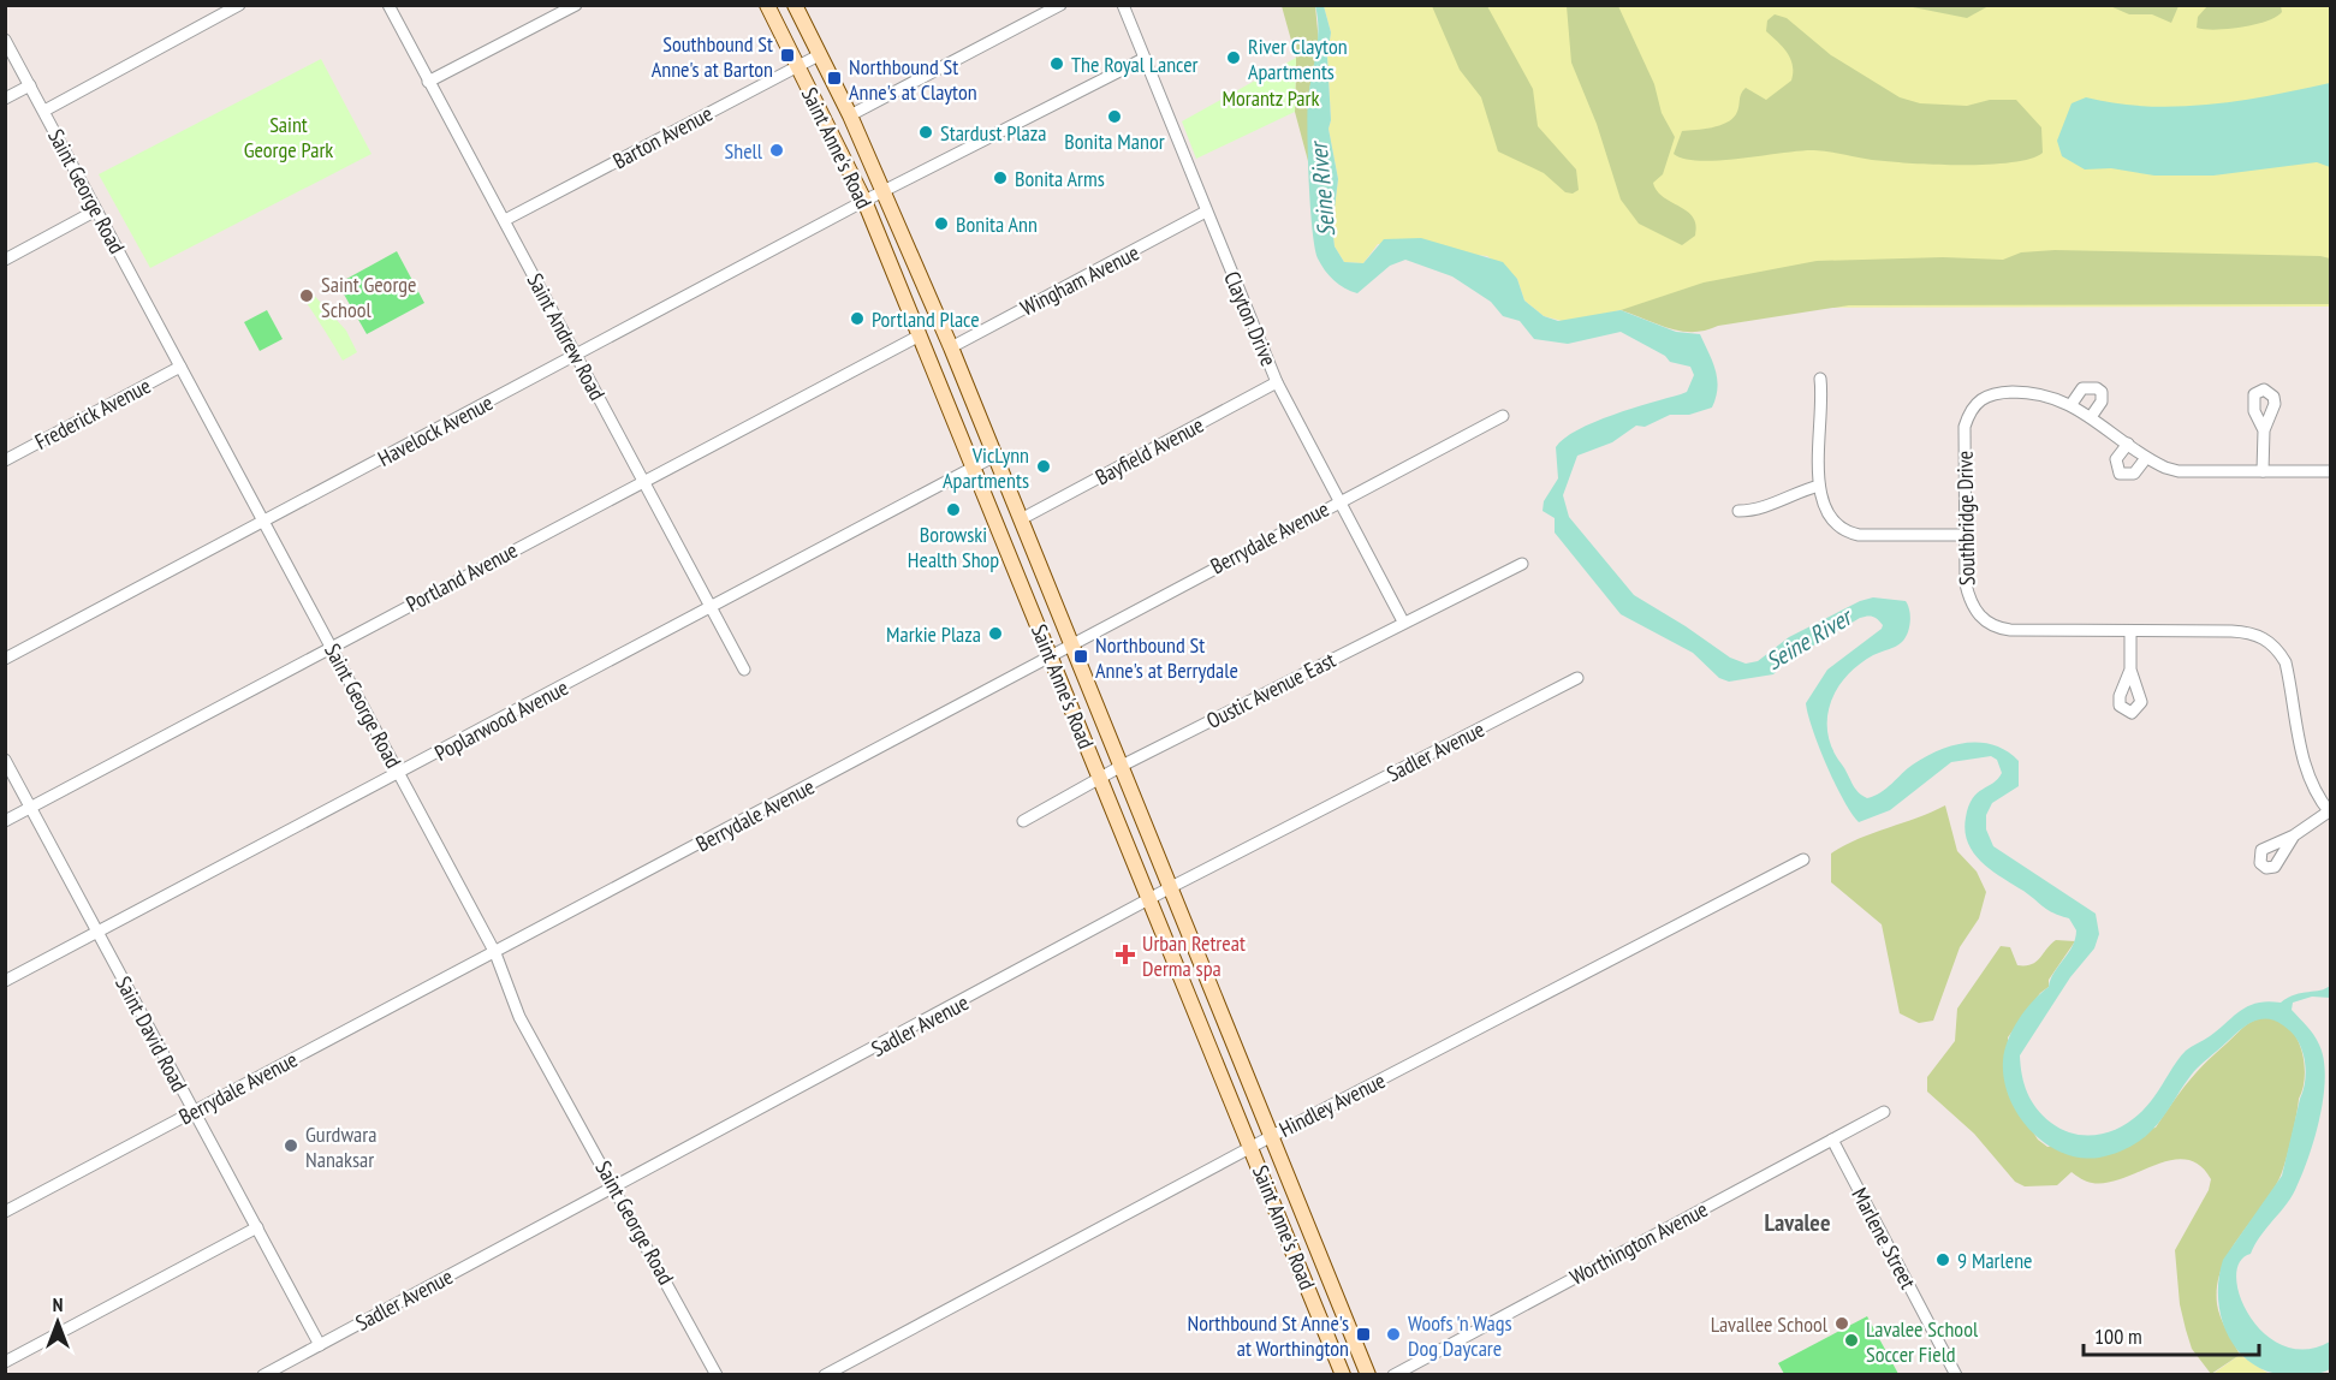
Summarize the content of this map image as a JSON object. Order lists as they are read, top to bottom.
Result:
{
  "streets": {
    "main road": ["Saint Anne's Road"],
    "street": [
      "Barton Avenue",
      "Saint George Road",
      "Wingham Avenue",
      "Clayton Drive",
      "Saint Andrew Road",
      "Frederick Avenue",
      "Havelock Avenue",
      "Bayfield Avenue",
      "Southbridge Drive",
      "Berrydale Avenue",
      "Portland Avenue",
      "Oustic Avenue East",
      "Poplarwood Avenue",
      "Sadler Avenue",
      "Saint David Road",
      "Hindley Avenue",
      "Marlene Street",
      "Worthington Avenue"
    ]
  },
  "crossings": [
    ["Barton Avenue", "Saint Anne's Road"],
    ["Barton Avenue", "Saint Andrew Road"],
    ["Saint Anne's Road", "Wingham Avenue"],
    ["Saint Anne's Road", "Havelock Avenue"],
    ["Saint Anne's Road", "Bayfield Avenue"],
    ["Saint Anne's Road", "Berrydale Avenue"],
    ["Saint Anne's Road", "Portland Avenue"],
    ["Saint Anne's Road", "Oustic Avenue East"],
    ["Saint Anne's Road", "Poplarwood Avenue"],
    ["Saint Anne's Road", "Sadler Avenue"],
    ["Saint Anne's Road", "Hindley Avenue"],
    ["Saint George Road", "Frederick Avenue"],
    ["Saint George Road", "Havelock Avenue"],
    ["Saint George Road", "Berrydale Avenue"],
    ["Saint George Road", "Portland Avenue"],
    ["Saint George Road", "Poplarwood Avenue"],
    ["Saint George Road", "Sadler Avenue"],
    ["Wingham Avenue", "Clayton Drive"],
    ["Clayton Drive", "Havelock Avenue"],
    ["Clayton Drive", "Bayfield Avenue"],
    ["Clayton Drive", "Berrydale Avenue"],
    ["Clayton Drive", "Oustic Avenue East"],
    ["Saint Andrew Road", "Havelock Avenue"],
    ["Saint Andrew Road", "Portland Avenue"],
    ["Saint Andrew Road", "Poplarwood Avenue"],
    ["Berrydale Avenue", "Saint David Road"],
    ["Portland Avenue", "Saint David Road"],
    ["Poplarwood Avenue", "Saint David Road"],
    ["Sadler Avenue", "Saint David Road"],
    ["Marlene Street", "Worthington Avenue"]
  ],
  "districts": ["Lavalee"],
  "water": ["Seine River"],
  "parks": ["Morantz Park", "Saint George Park"],
  "places": {
    "transit": [
      "Southbound St Anne's at Barton",
      "Northbound St Anne's at Clayton",
      "Northbound St Anne's at Berrydale",
      "Northbound St Anne's at Worthington"
    ],
    "other": [
      "River Clayton Apartments",
      "The Royal Lancer",
      "Bonita Manor",
      "Stardust Plaza",
      "Shell",
      "Bonita Arms",
      "Bonita Ann",
      "Saint George School",
      "Portland Place",
      "VicLynn Apartments",
      "Borowski Health Shop",
      "Markie Plaza",
      "Gurdwara Nanaksar",
      "9 Marlene",
      "Lavallee School",
      "Woofs 'n Wags Dog Daycare",
      "Lavalee School Soccer Field"
    ],
    "health": ["Urban Retreat Derma spa"]
  },
  "scale_bar": "100 m",
  "north": "top"
}
